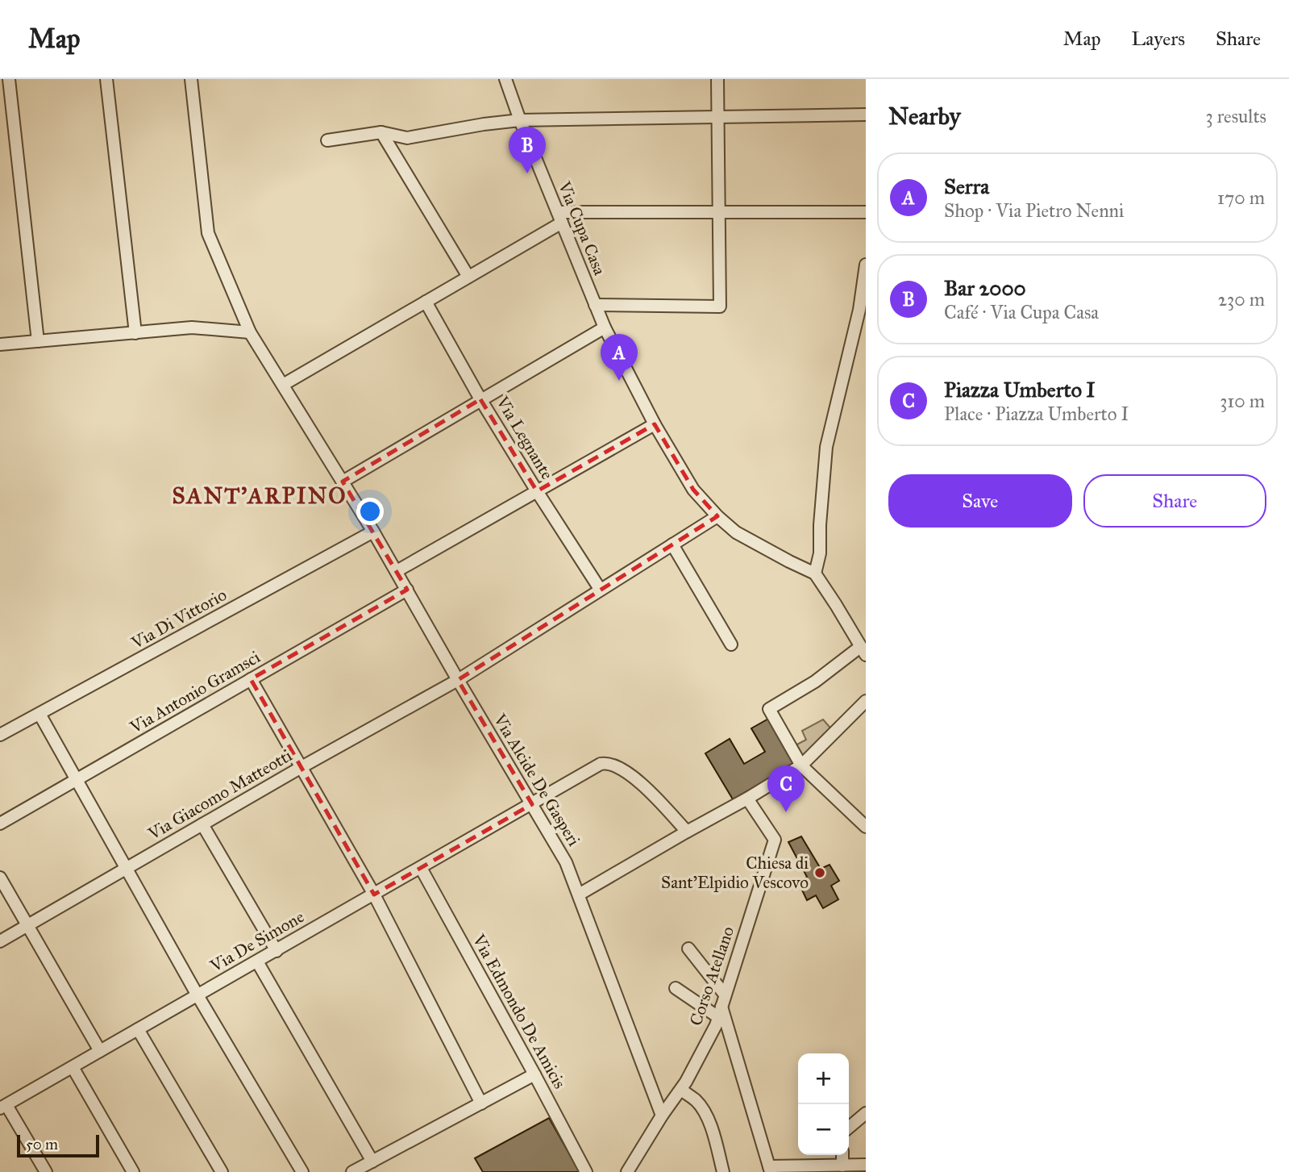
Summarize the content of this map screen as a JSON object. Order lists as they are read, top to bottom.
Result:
{
  "streets": {
    "street": [
      "Via Cupa Casa",
      "Via Legnante",
      "Via Di Vittorio",
      "Via Antonio Gramsci",
      "Via Alcide De Gasperi",
      "Via Giacomo Matteotti",
      "Via De Simone",
      "Corso Atellano",
      "Via Edmondo De Amicis"
    ]
  },
  "crossings": [
    ["Via Cupa Casa", "Via Giacomo Matteotti"],
    ["Via Legnante", "Via Giacomo Matteotti"],
    ["Via Di Vittorio", "Via Alcide De Gasperi"],
    ["Via Antonio Gramsci", "Via Alcide De Gasperi"],
    ["Via Alcide De Gasperi", "Via Giacomo Matteotti"],
    ["Via Alcide De Gasperi", "Via De Simone"],
    ["Via Alcide De Gasperi", "Corso Atellano"],
    ["Via De Simone", "Via Edmondo De Amicis"]
  ],
  "districts": ["SANT'ARPINO"],
  "places": ["Chiesa di Sant'Elpidio Vescovo"],
  "scale_bar": "50 m",
  "page": {
    "header": "Map",
    "nav": ["Map", "Layers", "Share"],
    "heading": ["Nearby", "3 results"],
    "pins": ["B", "A", "C"],
    "list": [
      {
        "mark": "A",
        "name": "Serra",
        "note": "Shop · Via Pietro Nenni",
        "value": "170 m"
      },
      {
        "mark": "B",
        "name": "Bar 2000",
        "note": "Café · Via Cupa Casa",
        "value": "230 m"
      },
      {
        "mark": "C",
        "name": "Piazza Umberto I",
        "note": "Place · Piazza Umberto I",
        "value": "310 m"
      }
    ],
    "buttons": ["Save", "Share"],
    "map_buttons": ["+", "−"],
    "scale": "50 m"
  }
}
